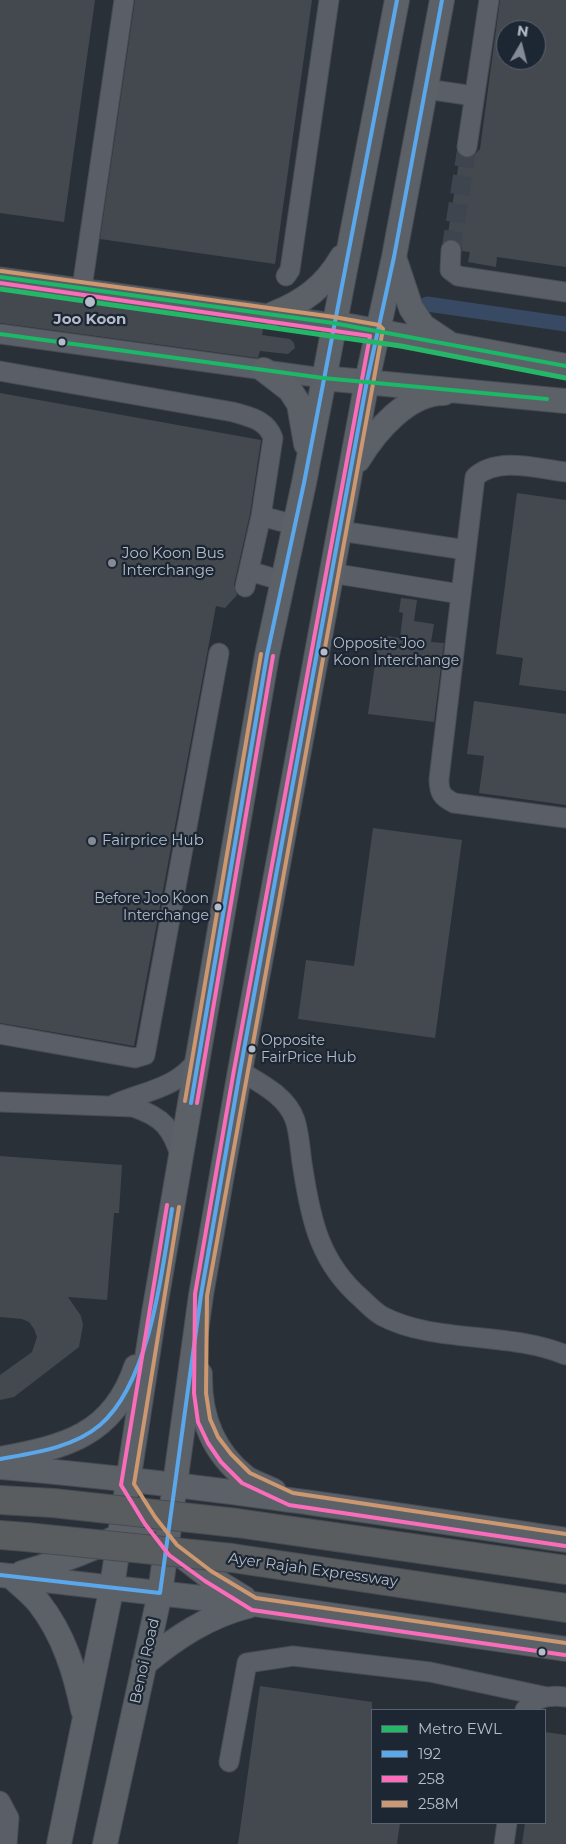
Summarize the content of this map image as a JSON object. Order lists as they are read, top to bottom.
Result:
{
  "streets": {
    "highway": ["Ayer Rajah Expressway"],
    "main road": ["Benoi Road"]
  },
  "places": [
    "Joo Koon",
    "Joo Koon Bus Interchange",
    "Opposite Joo Koon Interchange",
    "Fairprice Hub",
    "Before Joo Koon Interchange",
    "Opposite FairPrice Hub"
  ],
  "lines": [
    "transit line 192",
    "transit line 258M",
    "transit line 258",
    "metro line EWL"
  ],
  "legend": [
    "Metro EWL",
    "192",
    "258",
    "258M"
  ],
  "north": "top"
}
